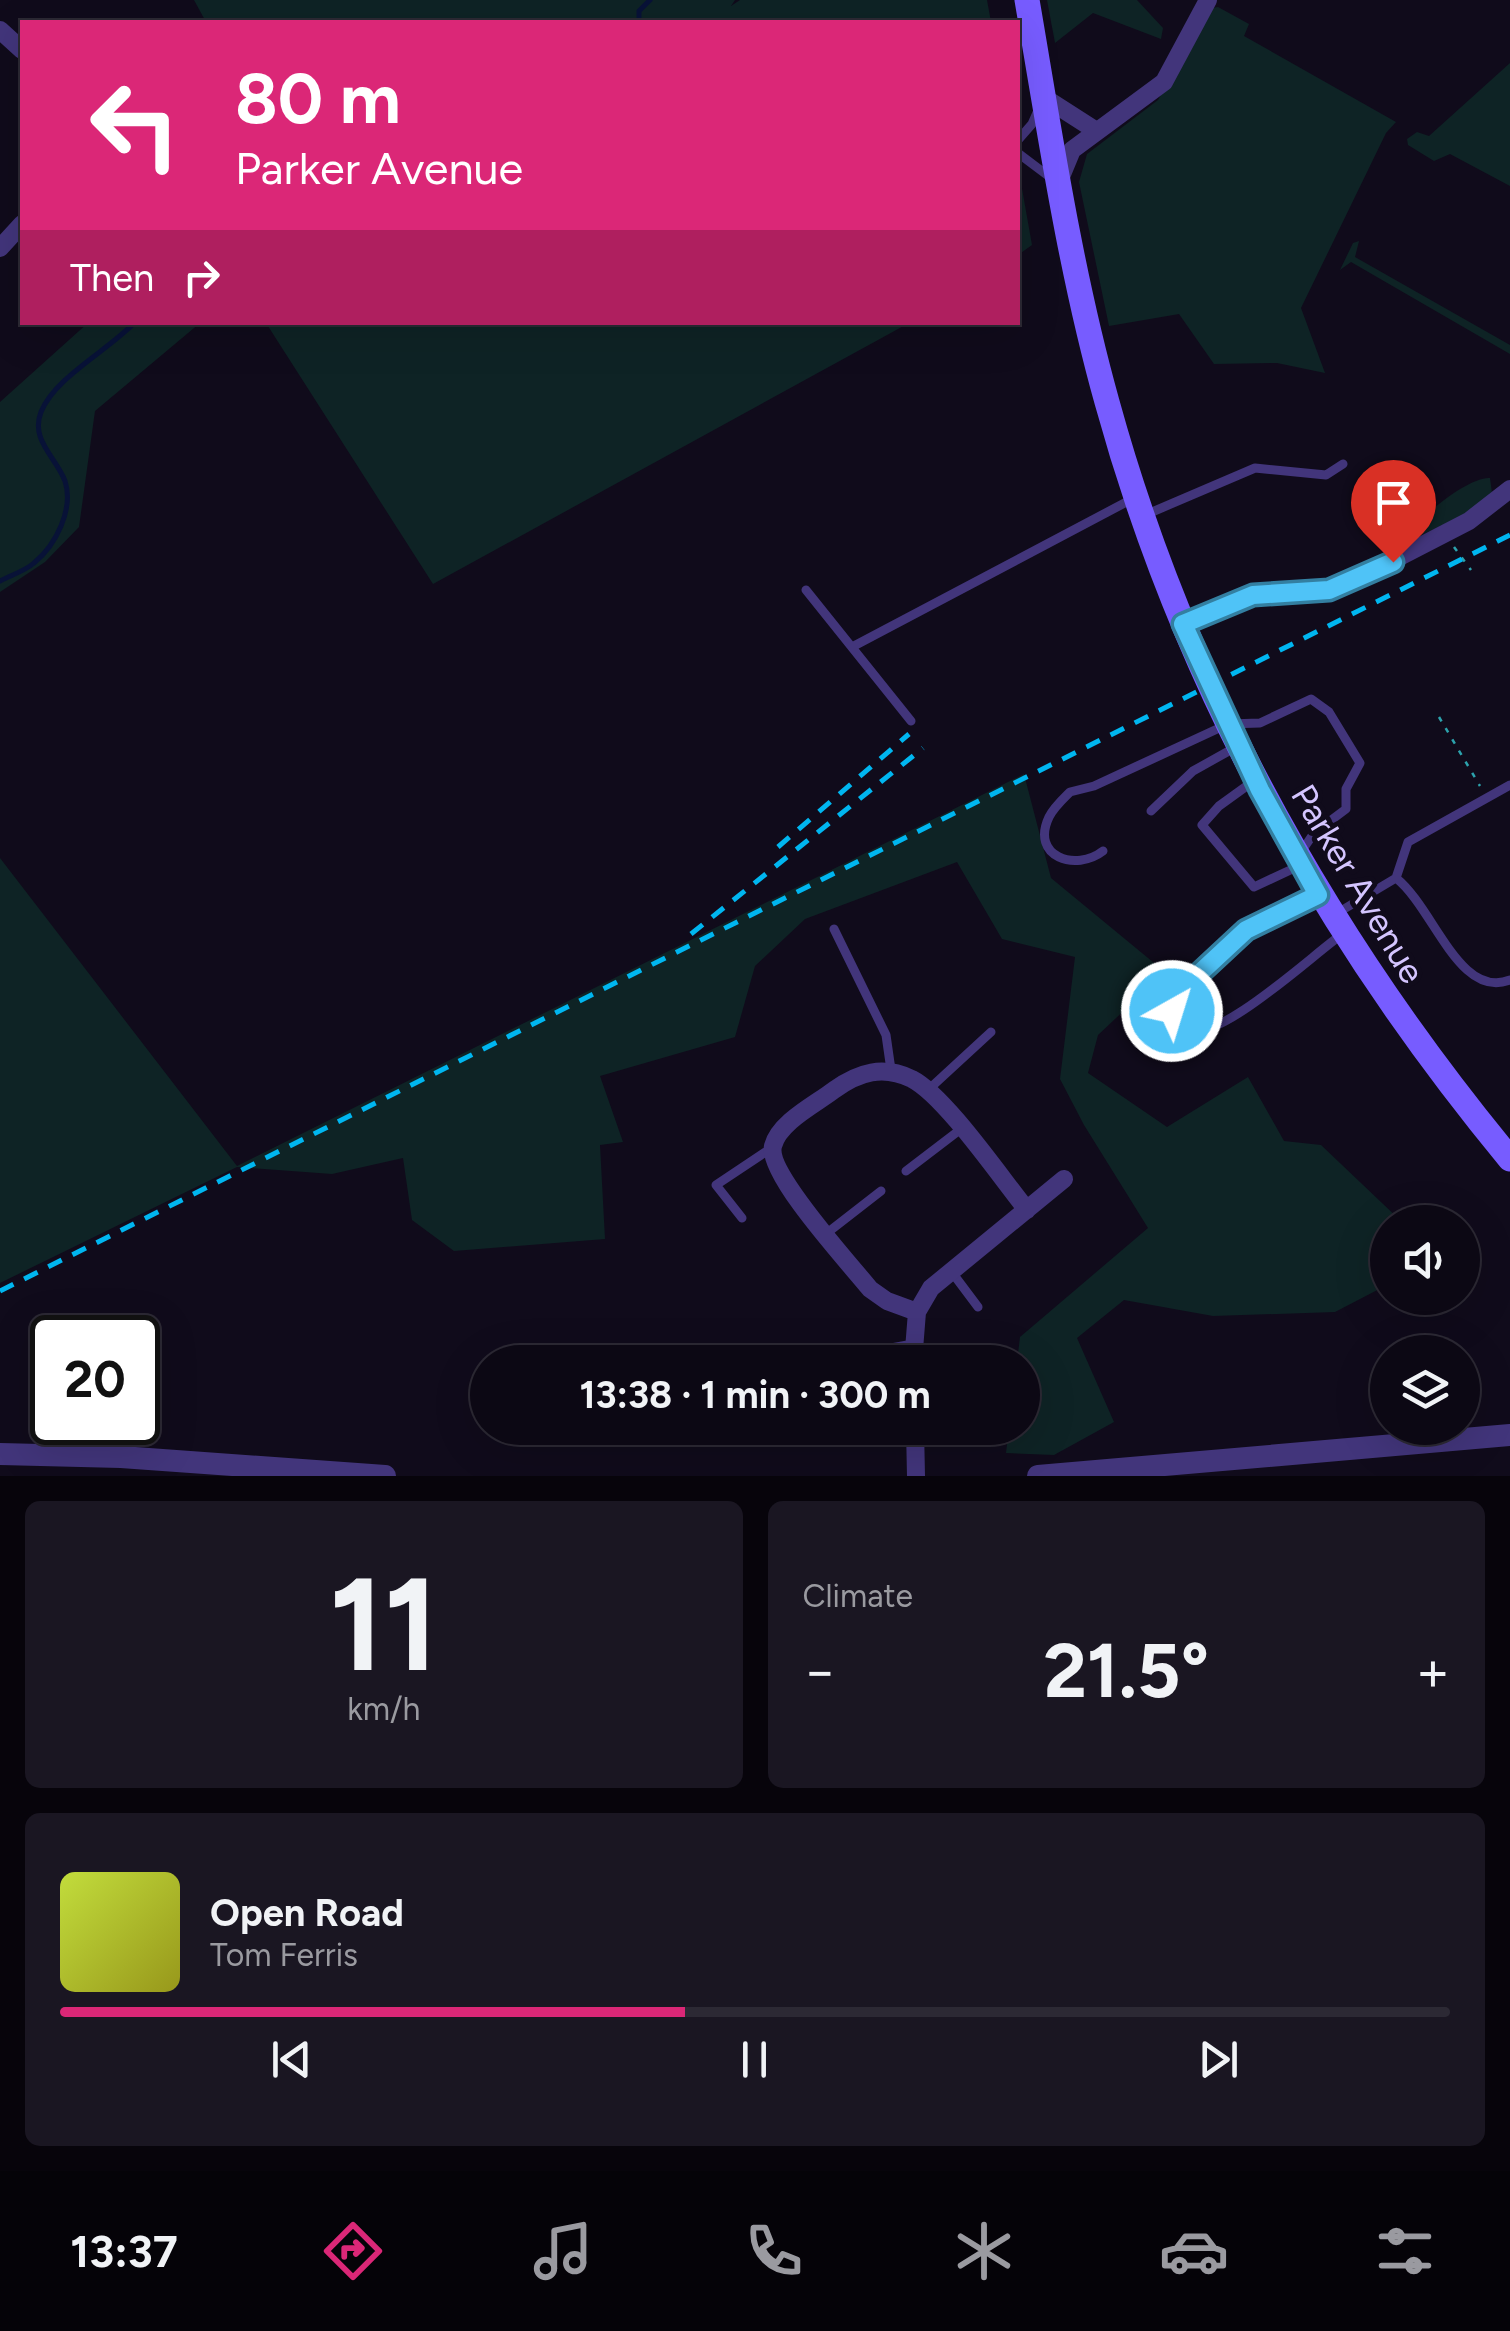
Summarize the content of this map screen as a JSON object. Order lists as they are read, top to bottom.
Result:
{
  "streets": {
    "main road": ["Parker Avenue"]
  },
  "page": {
    "turn": ["80 m", "Parker Avenue"],
    "then": "Then",
    "limit": "20",
    "trip": "13:38 · 1 min · 300 m",
    "tile": [
      ["11", "km/h"],
      "Climate"
    ],
    "heat": ["−", "21.5°", "+"],
    "song": ["Open Road", "Tom Ferris"],
    "tabs": "13:37"
  }
}
